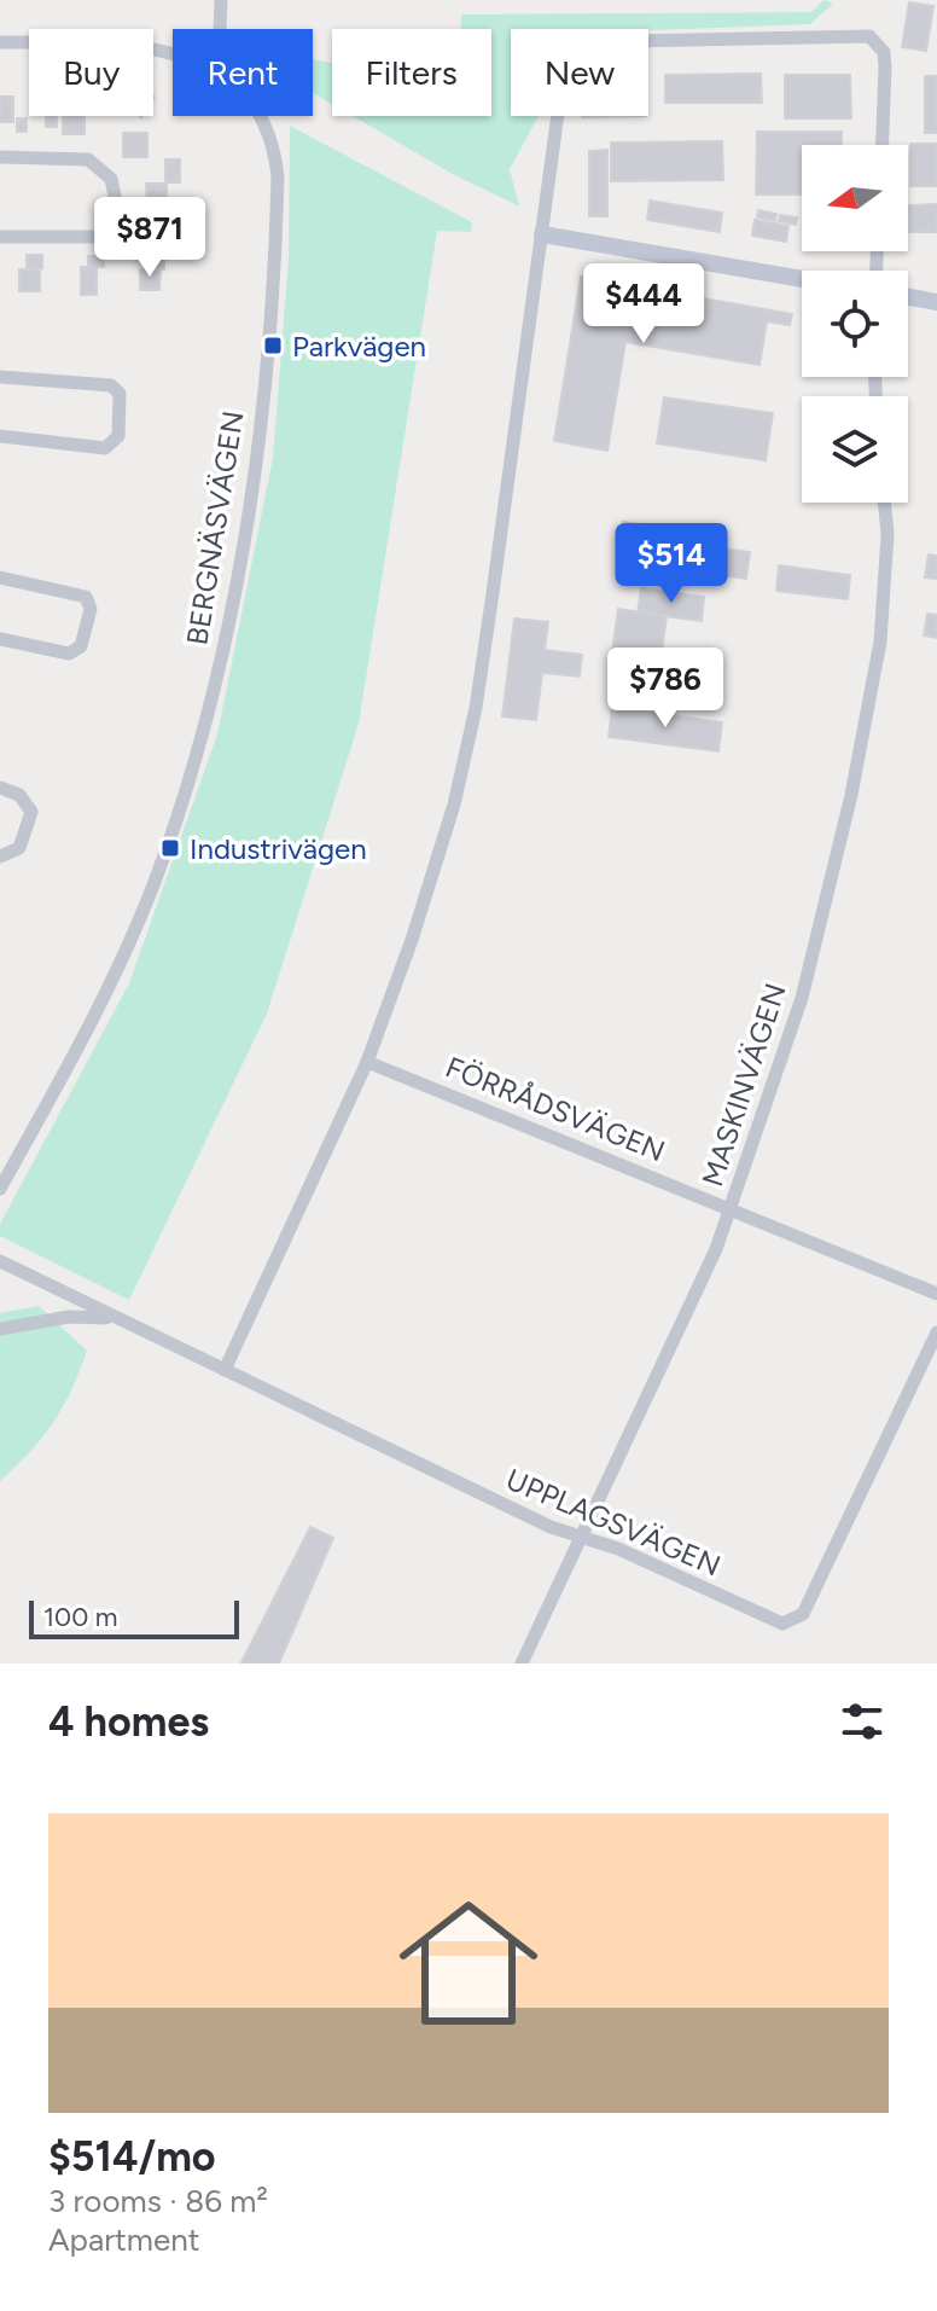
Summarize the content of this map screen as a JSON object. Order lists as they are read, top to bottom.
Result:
{
  "streets": {
    "street": [
      "BERGNÄSVÄGEN",
      "MASKINVÄGEN",
      "FÖRRÅDSVÄGEN",
      "UPPLAGSVÄGEN"
    ]
  },
  "crossings": [
    ["MASKINVÄGEN", "FÖRRÅDSVÄGEN"],
    ["MASKINVÄGEN", "UPPLAGSVÄGEN"]
  ],
  "places": {
    "transit": ["Parkvägen", "Industrivägen"]
  },
  "scale_bar": "100 m",
  "north": "left",
  "page": {
    "chip": [
      "Buy",
      "Rent",
      "Filters",
      "New"
    ],
    "price": [
      "$871",
      "$444",
      "$514",
      "$786"
    ],
    "scale": "100 m",
    "heading": "4 homes",
    "list": [
      {
        "name": "$514/mo",
        "note": "3 rooms · 86 m² · Apartment"
      }
    ]
  }
}
